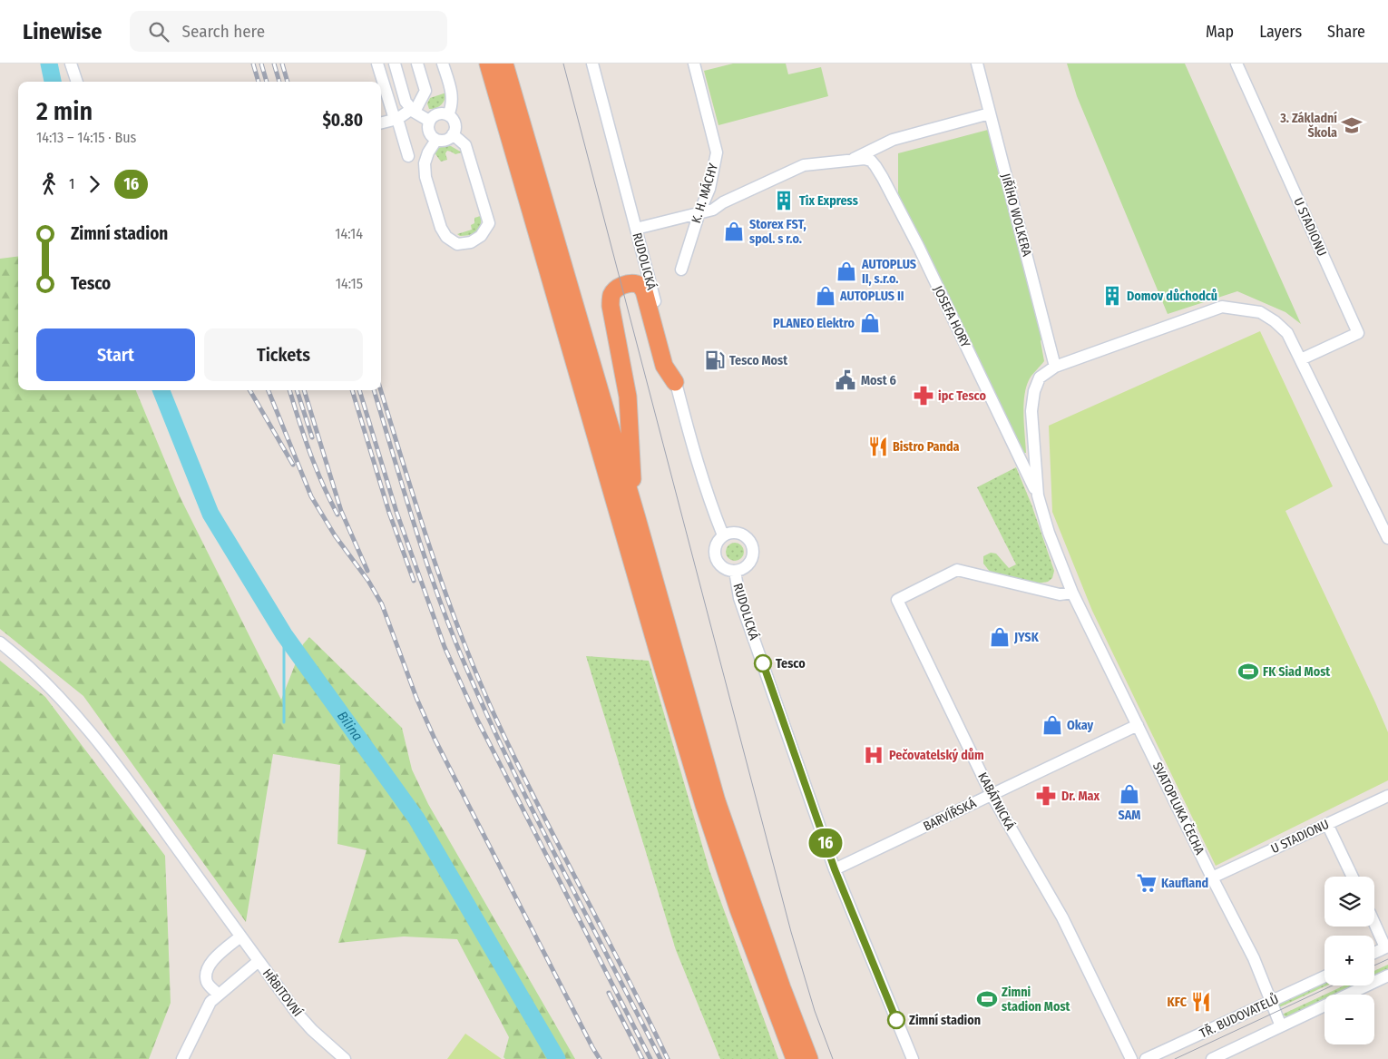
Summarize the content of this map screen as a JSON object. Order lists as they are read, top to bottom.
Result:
{
  "streets": {
    "street": [
      "K. H. MÁCHY",
      "JIŘÍHO WOLKERA",
      "U STADIONU",
      "RUDOLICKÁ",
      "JOSEFA HORY",
      "KABÁTNICKÁ",
      "SVATOPLUKA ČECHA",
      "BARVÍŘSKÁ",
      "HŘBITOVNÍ",
      "TŘ. BUDOVATELŮ"
    ]
  },
  "crossings": [
    ["K. H. MÁCHY", "JOSEFA HORY"],
    ["JIŘÍHO WOLKERA", "JOSEFA HORY"],
    ["JIŘÍHO WOLKERA", "SVATOPLUKA ČECHA"],
    ["U STADIONU", "SVATOPLUKA ČECHA"],
    ["RUDOLICKÁ", "JOSEFA HORY"],
    ["RUDOLICKÁ", "BARVÍŘSKÁ"],
    ["JOSEFA HORY", "SVATOPLUKA ČECHA"],
    ["KABÁTNICKÁ", "SVATOPLUKA ČECHA"],
    ["KABÁTNICKÁ", "BARVÍŘSKÁ"],
    ["SVATOPLUKA ČECHA", "BARVÍŘSKÁ"],
    ["SVATOPLUKA ČECHA", "TŘ. BUDOVATELŮ"]
  ],
  "water": ["Bílina"],
  "places": {
    "school or university": ["3. Základní Škola"],
    "building": ["Tix Express", "Domov důchodců"],
    "shop": [
      "Storex FST, spol. s r.o.",
      "AUTOPLUS II, s.r.o.",
      "AUTOPLUS II",
      "PLANEO Elektro",
      "JYSK",
      "Okay",
      "SAM"
    ],
    "fuel station": ["Tesco Most"],
    "public building": ["Most 6"],
    "pharmacy": ["ipc Tesco", "Dr. Max"],
    "restaurant": ["Bistro Panda", "KFC"],
    "other": ["Tesco", "Zimní stadion"],
    "sports": ["FK Siad Most", "Zimni stadion Most"],
    "hospital": ["Pečovatelský dům"],
    "supermarket": ["Kaufland"]
  },
  "lines": ["bus line 16"],
  "page": {
    "header": "Linewise",
    "search": "Search here",
    "nav": ["Map", "Layers", "Share"],
    "on_map": "16",
    "heading": ["2 min", "14:13 – 14:15 · Bus", "$0.80"],
    "legs": ["1", "16"],
    "list": [
      {
        "name": "Zimní stadion",
        "value": "14:14"
      },
      {
        "name": "Tesco",
        "value": "14:15"
      }
    ],
    "buttons": ["Start", "Tickets"],
    "map_buttons": ["+", "−"]
  }
}
